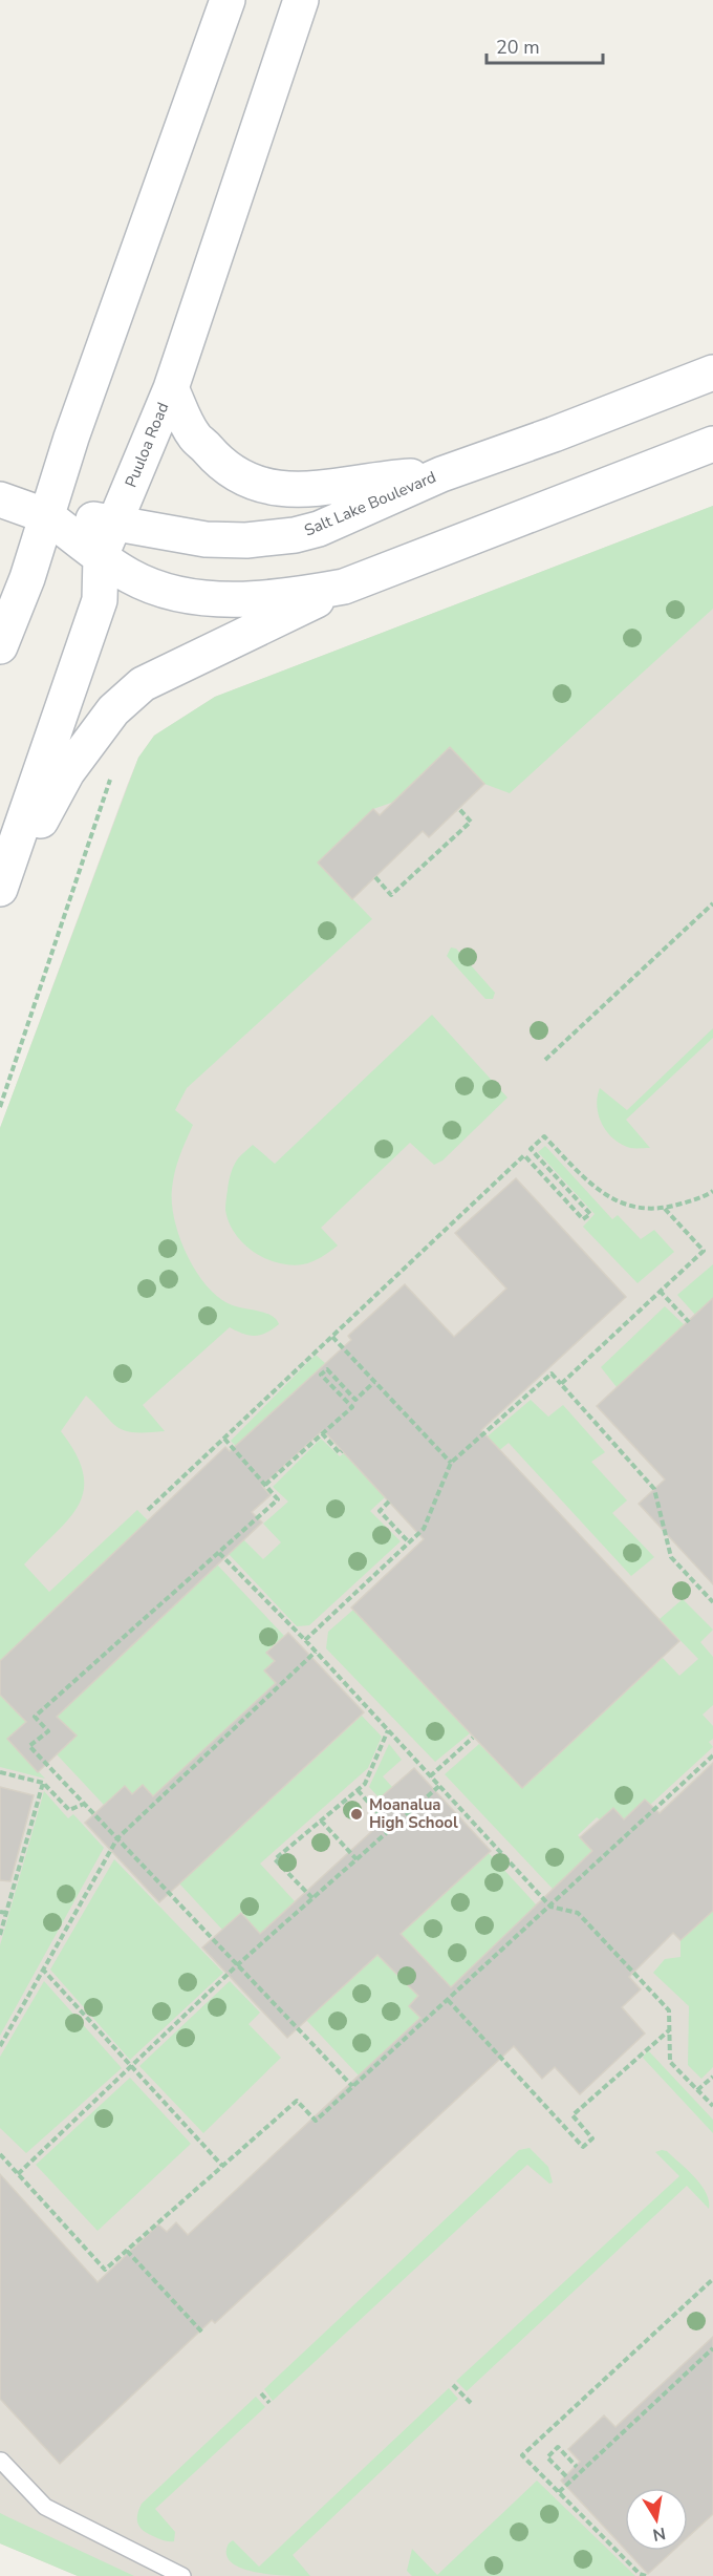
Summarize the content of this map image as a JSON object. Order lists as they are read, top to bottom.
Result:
{
  "streets": {
    "main road": ["Puuloa Road", "Salt Lake Boulevard"]
  },
  "crossings": [
    ["Puuloa Road", "Salt Lake Boulevard"]
  ],
  "places": ["Moanalua High School"],
  "scale_bar": "20 m",
  "north": "bottom"
}
